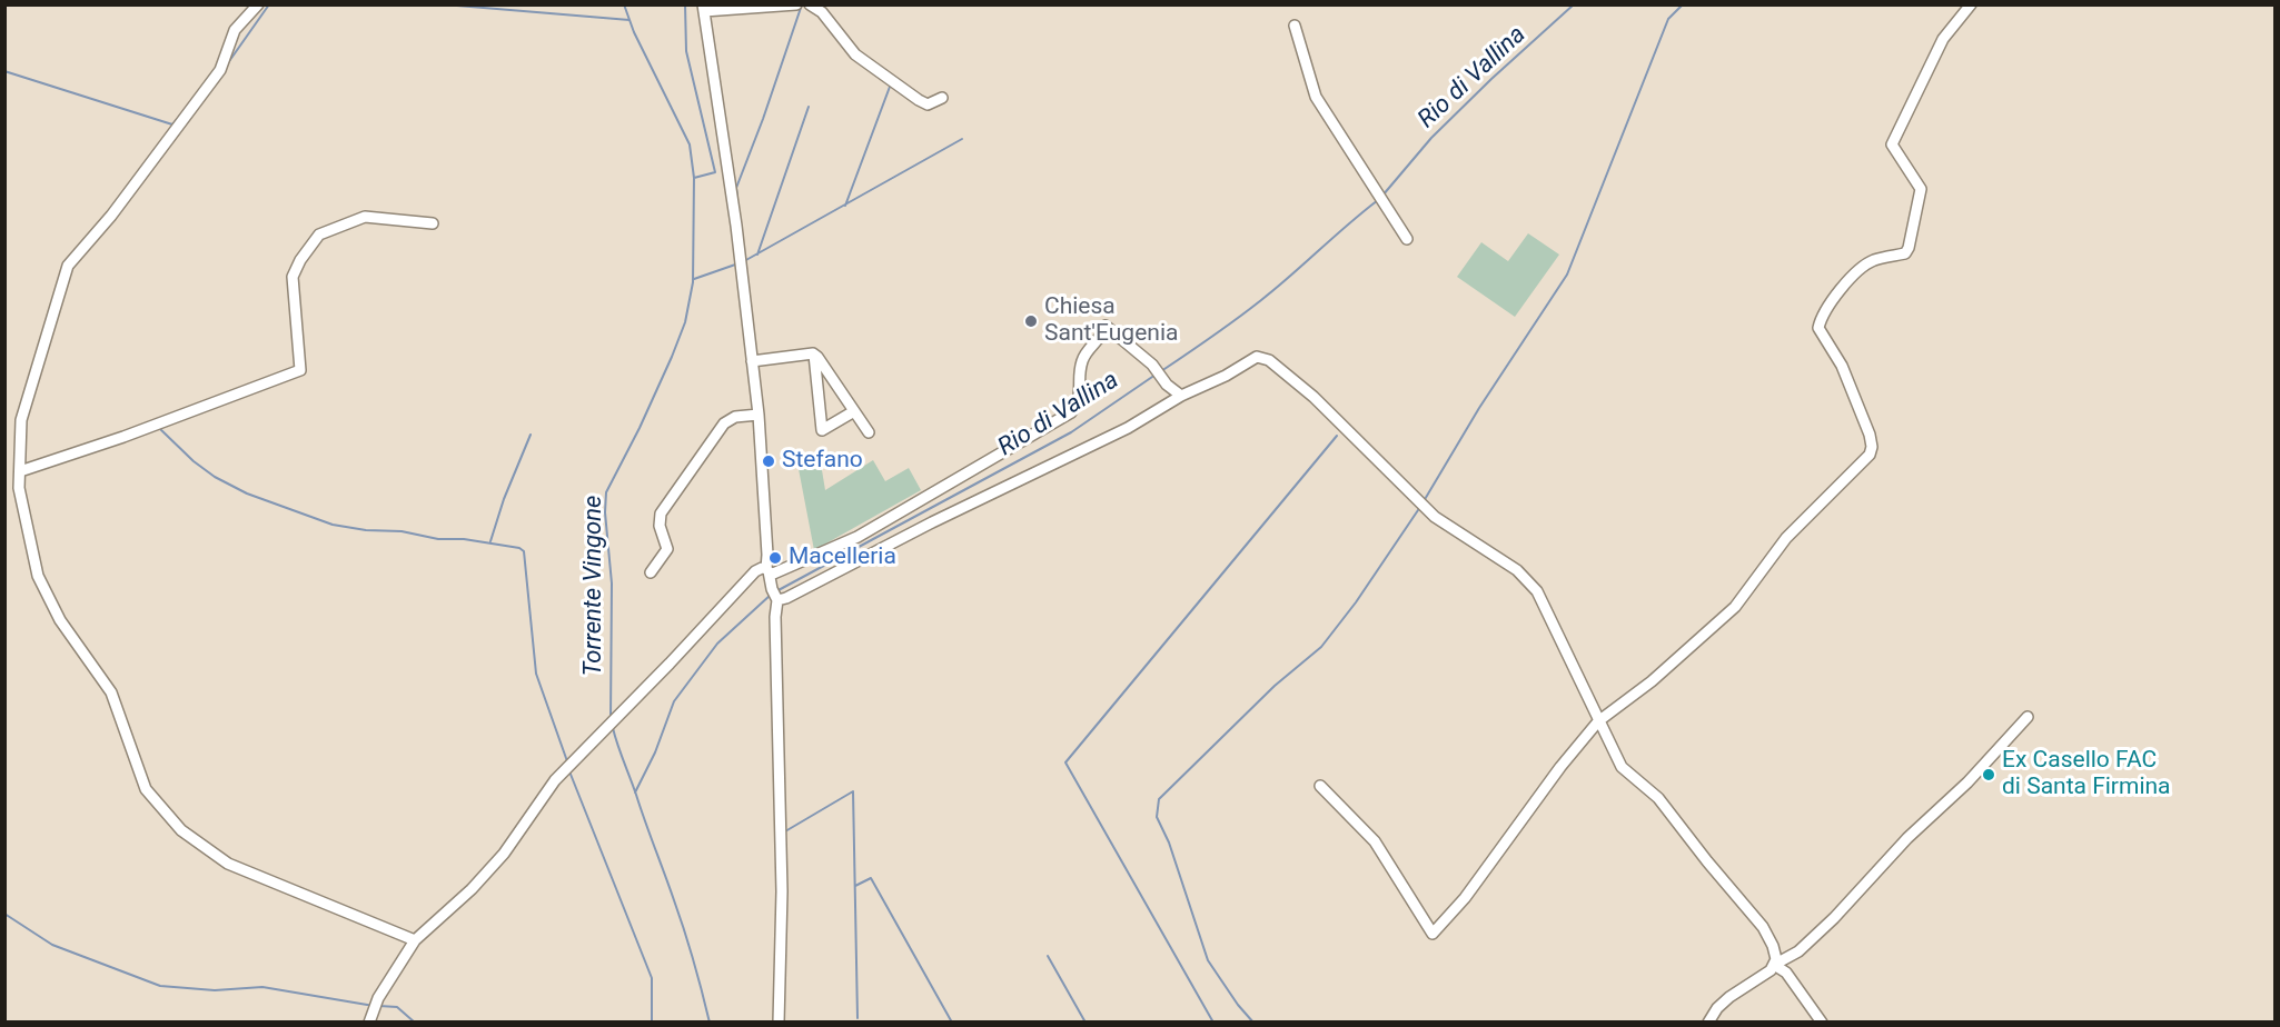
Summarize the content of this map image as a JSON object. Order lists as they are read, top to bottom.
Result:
{
  "water": ["Rio di Vallina", "Torrente Vingone"],
  "places": [
    "Chiesa Sant'Eugenia",
    "Stefano",
    "Macelleria",
    "Ex Casello FAC di Santa Firmina"
  ]
}
